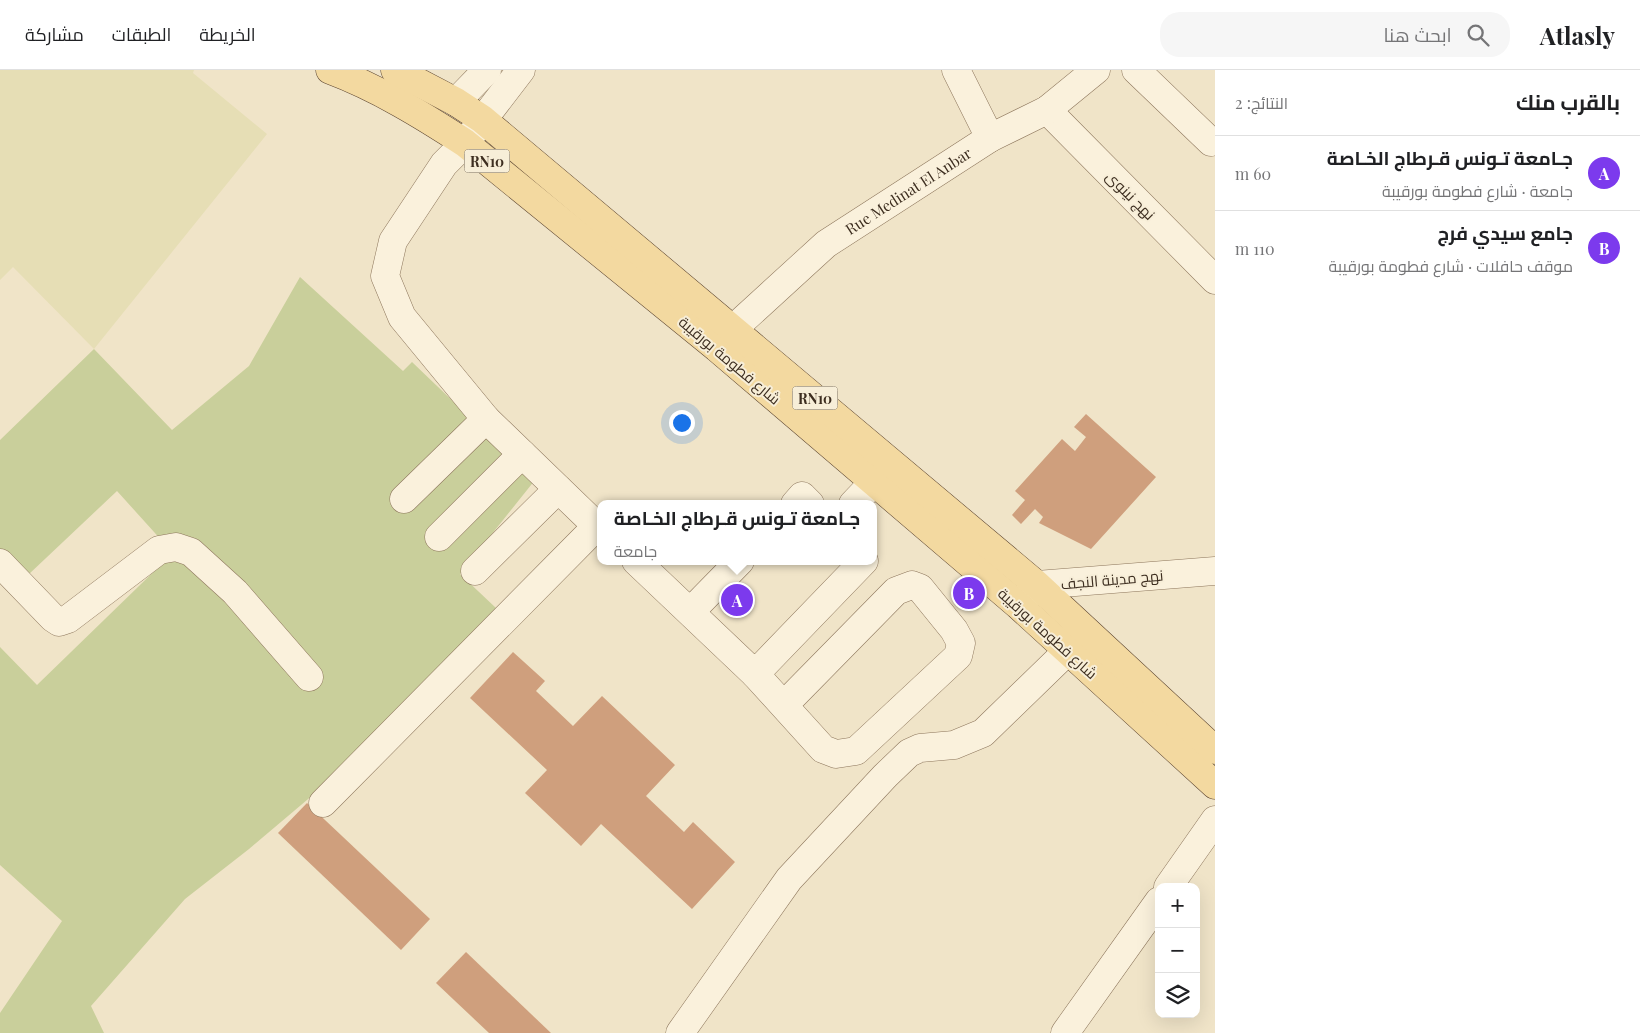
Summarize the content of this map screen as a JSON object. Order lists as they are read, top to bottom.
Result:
{
  "streets": {
    "main road": ["RN10", "شارع فطومة بورقيبة"],
    "street": ["Rue Medinat El Anbar", "نهج نینوى", "نهج مدينة النجف"]
  },
  "crossings": [
    ["Rue Medinat El Anbar", "نهج نینوى"],
    ["Rue Medinat El Anbar", "شارع فطومة بورقيبة"],
    ["شارع فطومة بورقيبة", "نهج مدينة النجف"]
  ],
  "page": {
    "header": "Atlasly",
    "search": "ابحث هنا",
    "nav": ["الخريطة", "الطبقات", "مشاركة"],
    "heading": ["بالقرب منك", "النتائج: 2"],
    "list": [
      {
        "mark": "A",
        "name": "جـامعة تـونس قـرطاج الخـاصة",
        "note": "جامعة · شارع فطومة بورقيبة",
        "value": "60 m"
      },
      {
        "mark": "B",
        "name": "جامع سيدي فرج",
        "note": "موقف حافلات · شارع فطومة بورقيبة",
        "value": "110 m"
      }
    ],
    "popup": ["جـامعة تـونس قـرطاج الخـاصة", "جامعة"],
    "pins": ["B", "A"],
    "map_buttons": ["+", "−"]
  }
}
